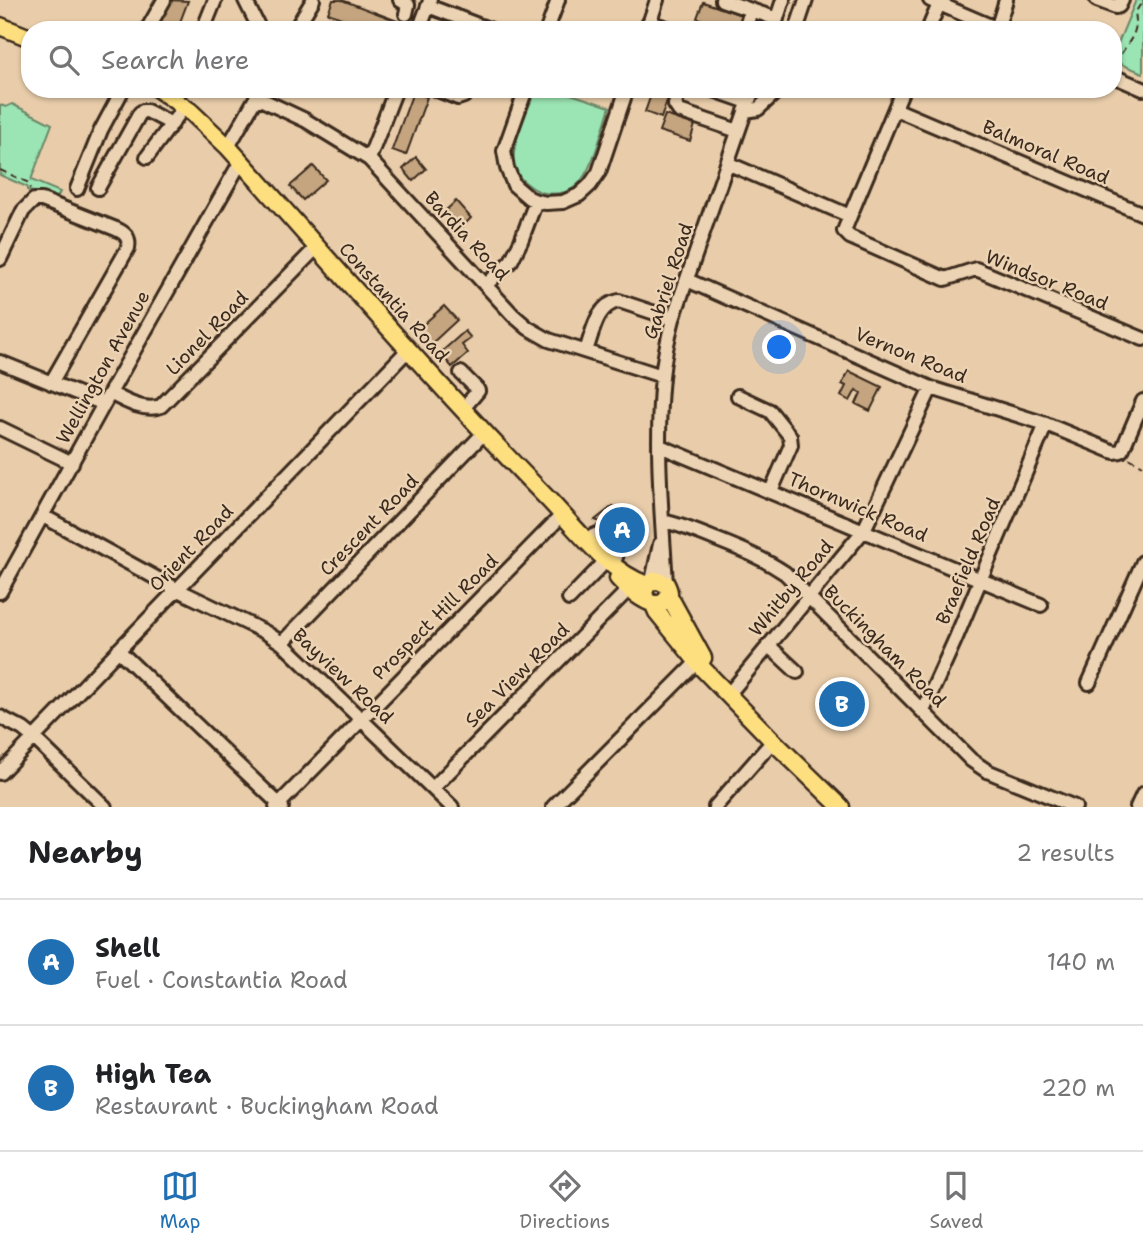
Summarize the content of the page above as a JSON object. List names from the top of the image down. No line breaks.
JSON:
{"streets":{"main road":["Constantia Road"],"street":["Balmoral Road","Bardia Road","Windsor Road","Gabriel Road","Lionel Road","Vernon Road","Wellington Avenue","Thornwick Road","Crescent Road","Orient Road","Braefield Road","Whitby Road","Prospect Hill Road","Buckingham Road","Sea View Road","Bayview Road"]},"crossings":[["Bardia Road","Gabriel Road"],["Gabriel Road","Constantia Road"],["Gabriel Road","Vernon Road"],["Gabriel Road","Thornwick Road"],["Gabriel Road","Buckingham Road"],["Constantia Road","Lionel Road"],["Constantia Road","Wellington Avenue"],["Constantia Road","Crescent Road"],["Constantia Road","Orient Road"],["Constantia Road","Prospect Hill Road"],["Constantia Road","Sea View Road"],["Lionel Road","Wellington Avenue"],["Vernon Road","Braefield Road"],["Vernon Road","Whitby Road"],["Wellington Avenue","Bayview Road"],["Thornwick Road","Braefield Road"],["Thornwick Road","Whitby Road"],["Crescent Road","Bayview Road"],["Orient Road","Bayview Road"],["Braefield Road","Buckingham Road"],["Whitby Road","Buckingham Road"],["Prospect Hill Road","Bayview Road"],["Sea View Road","Bayview Road"]],"page":{"search":"Search here","pins":["A","B"],"heading":["Nearby","2 results"],"list":[{"mark":"A","name":"Shell","note":"Fuel · Constantia Road","value":"140 m"},{"mark":"B","name":"High Tea","note":"Restaurant · Buckingham Road","value":"220 m"}],"nav":["Map","Directions","Saved"]}}
